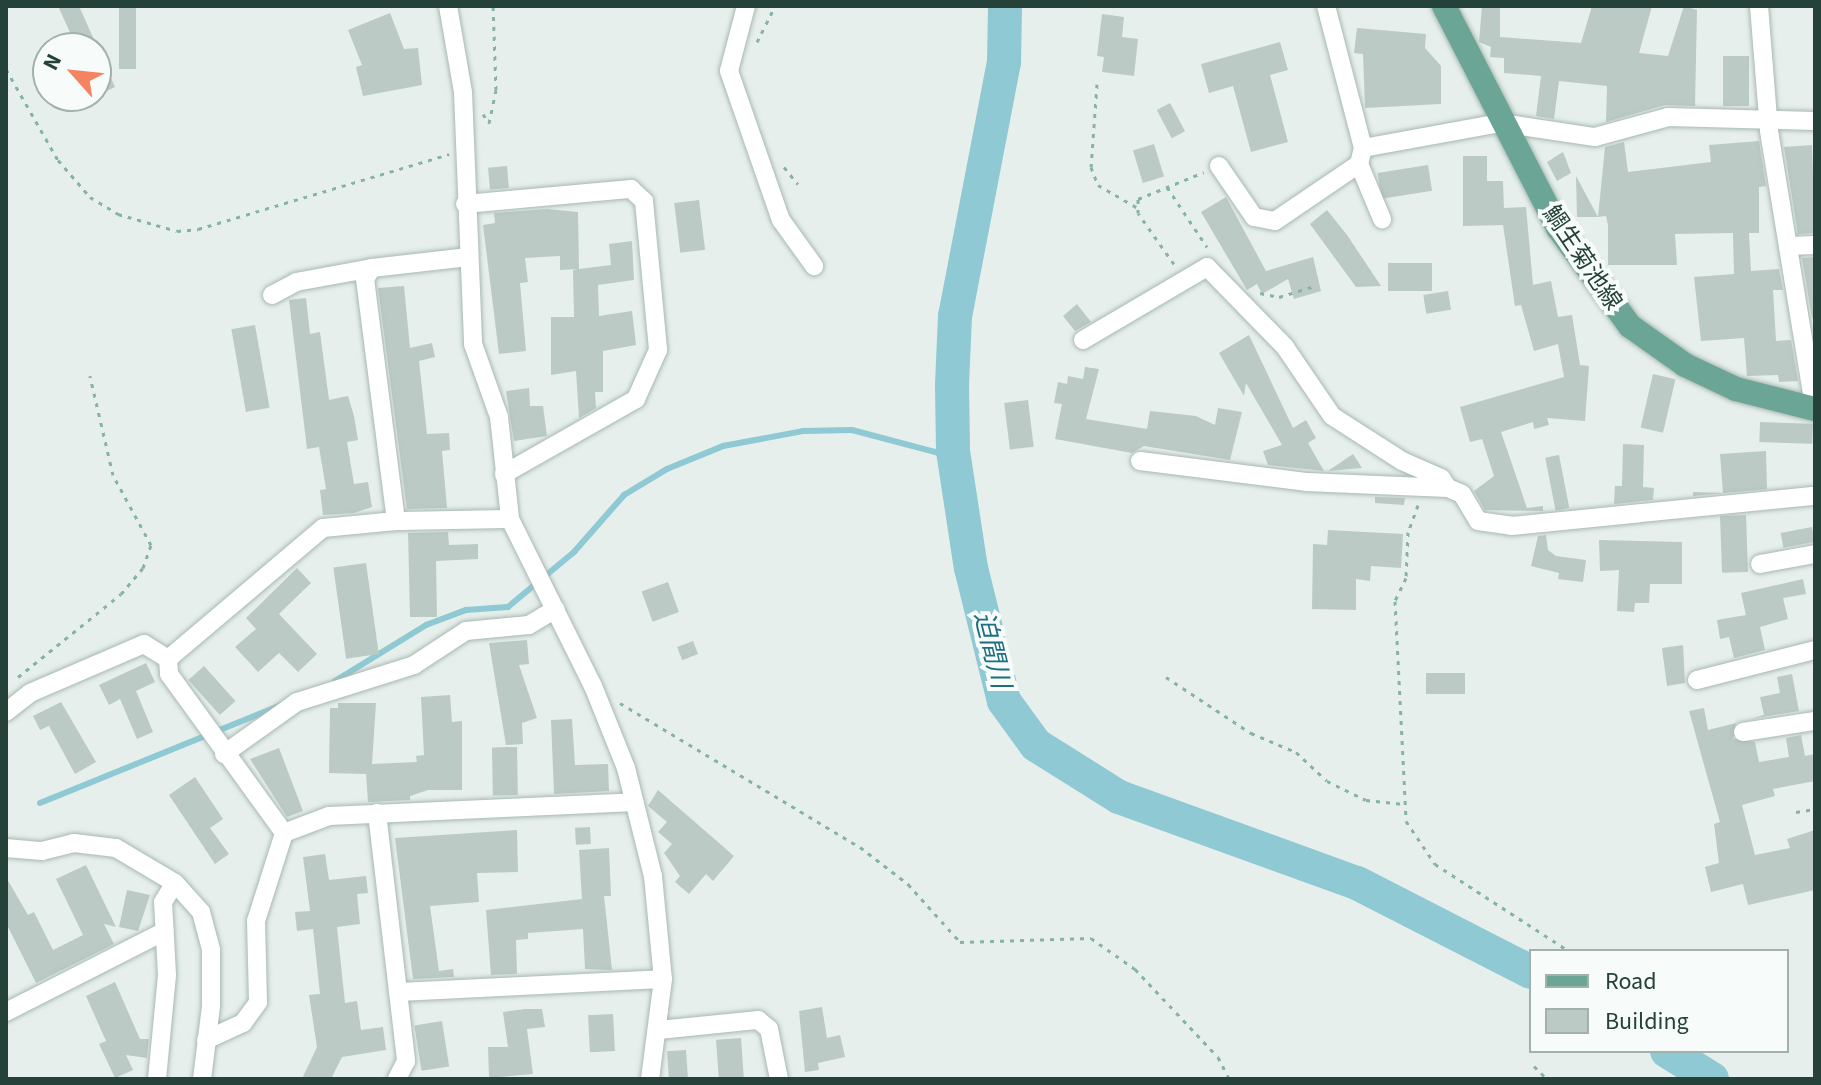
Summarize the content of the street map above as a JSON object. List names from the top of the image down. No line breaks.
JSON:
{"streets":{"main road":["鯛生菊池線"]},"water":["迫間川"],"legend":["Road","Building"],"north":"top left"}
